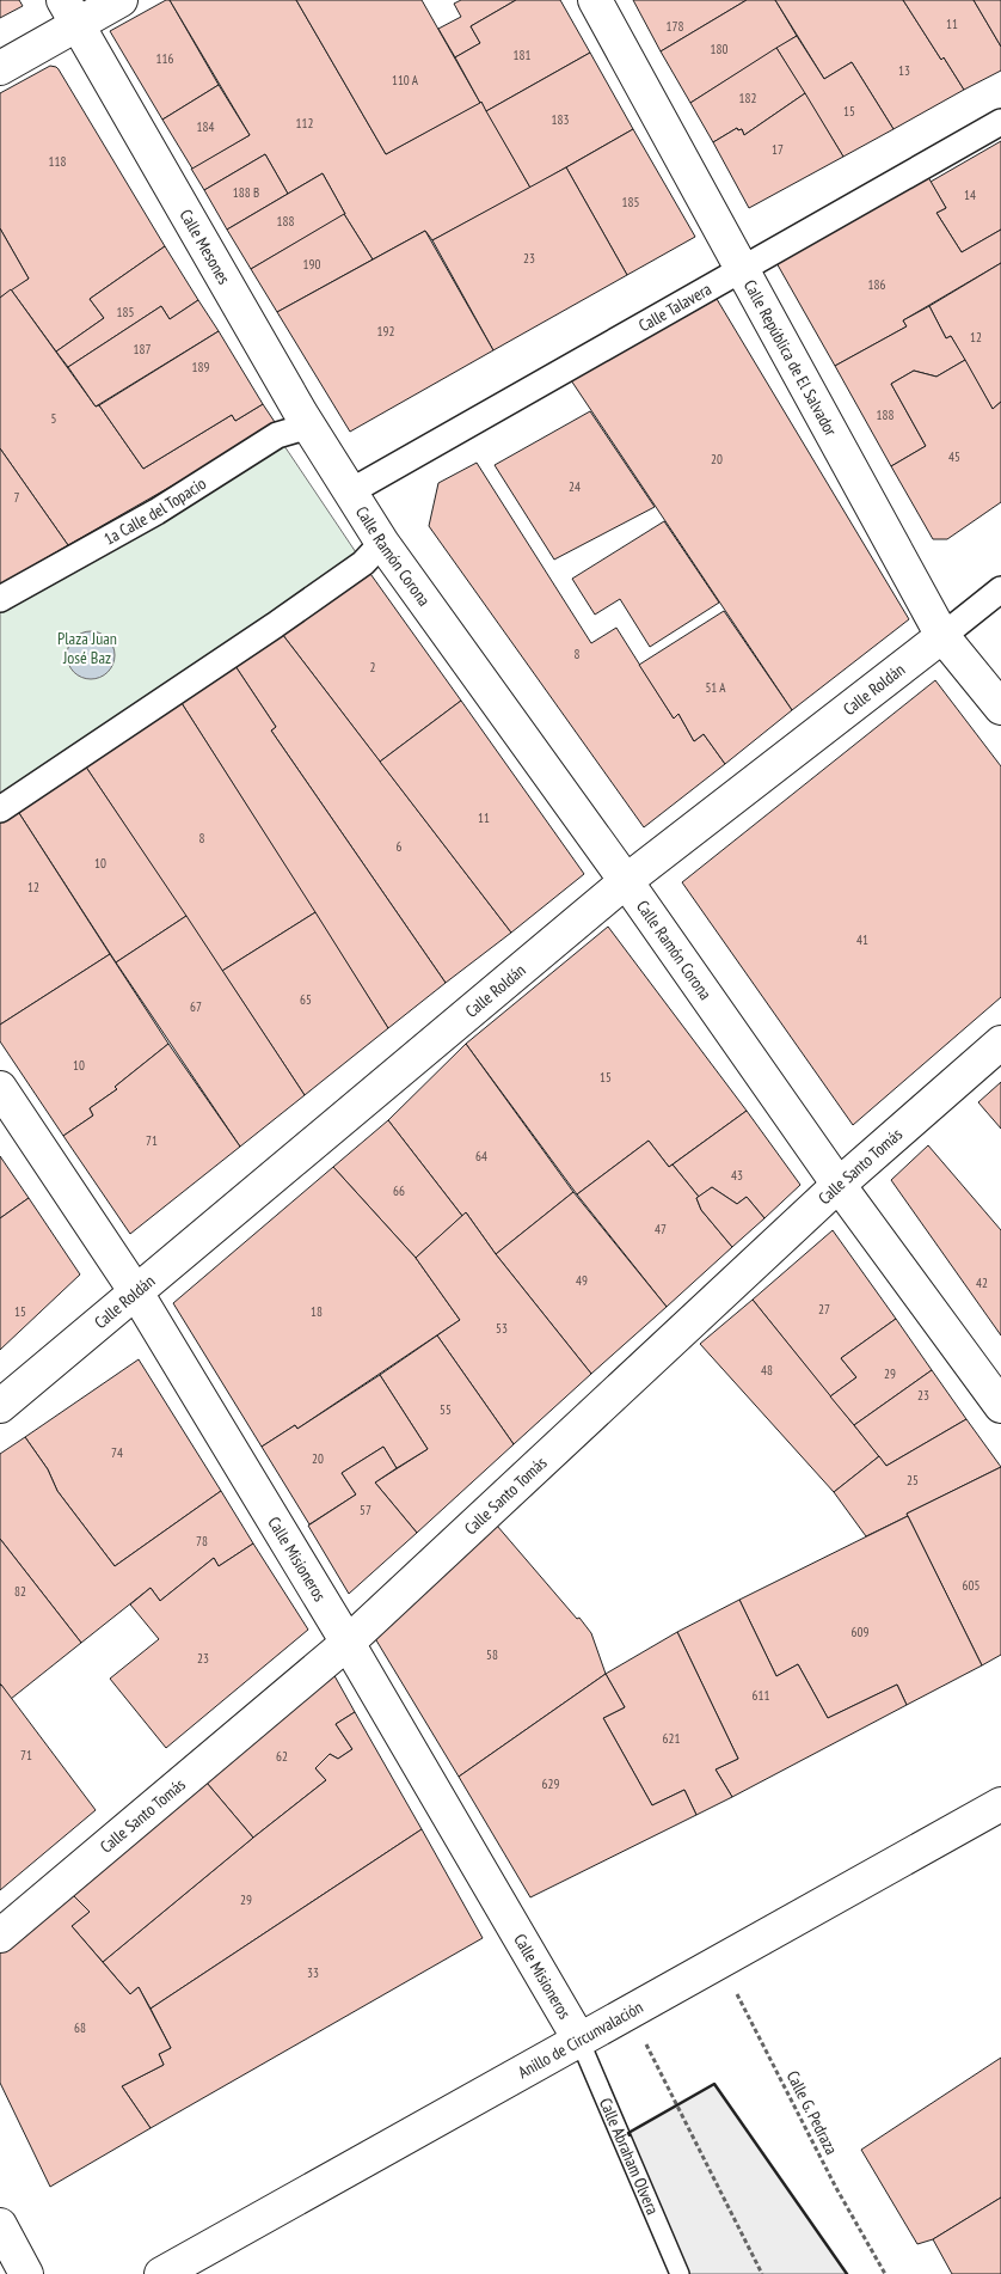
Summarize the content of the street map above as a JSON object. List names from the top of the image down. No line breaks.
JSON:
{"streets":{"street":["Calle Mesones","Calle Talavera","Calle República de El Salvador","1a Calle del Topacio","Calle Ramón Corona","Calle Roldán","Calle Santo Tomás","Calle Misioneros","Anillo de Circunvalación"],"lane":["Calle Abraham Olvera"],"path":["Calle G. Pedraza"]},"crossings":[["Calle Mesones","Calle Talavera"],["Calle Mesones","1a Calle del Topacio"],["Calle Mesones","Calle Ramón Corona"],["Calle Talavera","Calle República de El Salvador"],["Calle Talavera","Calle Ramón Corona"],["Calle República de El Salvador","Calle Roldán"],["Calle Ramón Corona","Calle Roldán"],["Calle Ramón Corona","Calle Santo Tomás"],["Calle Roldán","Calle Misioneros"],["Calle Santo Tomás","Calle Misioneros"],["Calle Misioneros","Anillo de Circunvalación"],["Calle Misioneros","Calle Abraham Olvera"],["Anillo de Circunvalación","Calle G. Pedraza"],["Anillo de Circunvalación","Calle Abraham Olvera"]],"parks":["Plaza Juan José Baz"],"house_numbers":["11","178","180","181","116","13","110 A","182","15","183","112","184","17","118","188 B","14","185","188","23","190","186","185","192","12","187","189","188","5","45","20","24","7","8","2","51 A","11","8","6","10","12","41","65","67","10","15","71","64","43","66","47","49","42","27","15","18","53","48","29","23","55","74","20","25","57","78","605","82","609","58","23","611","621","71","62","629","29","33","68"]}
